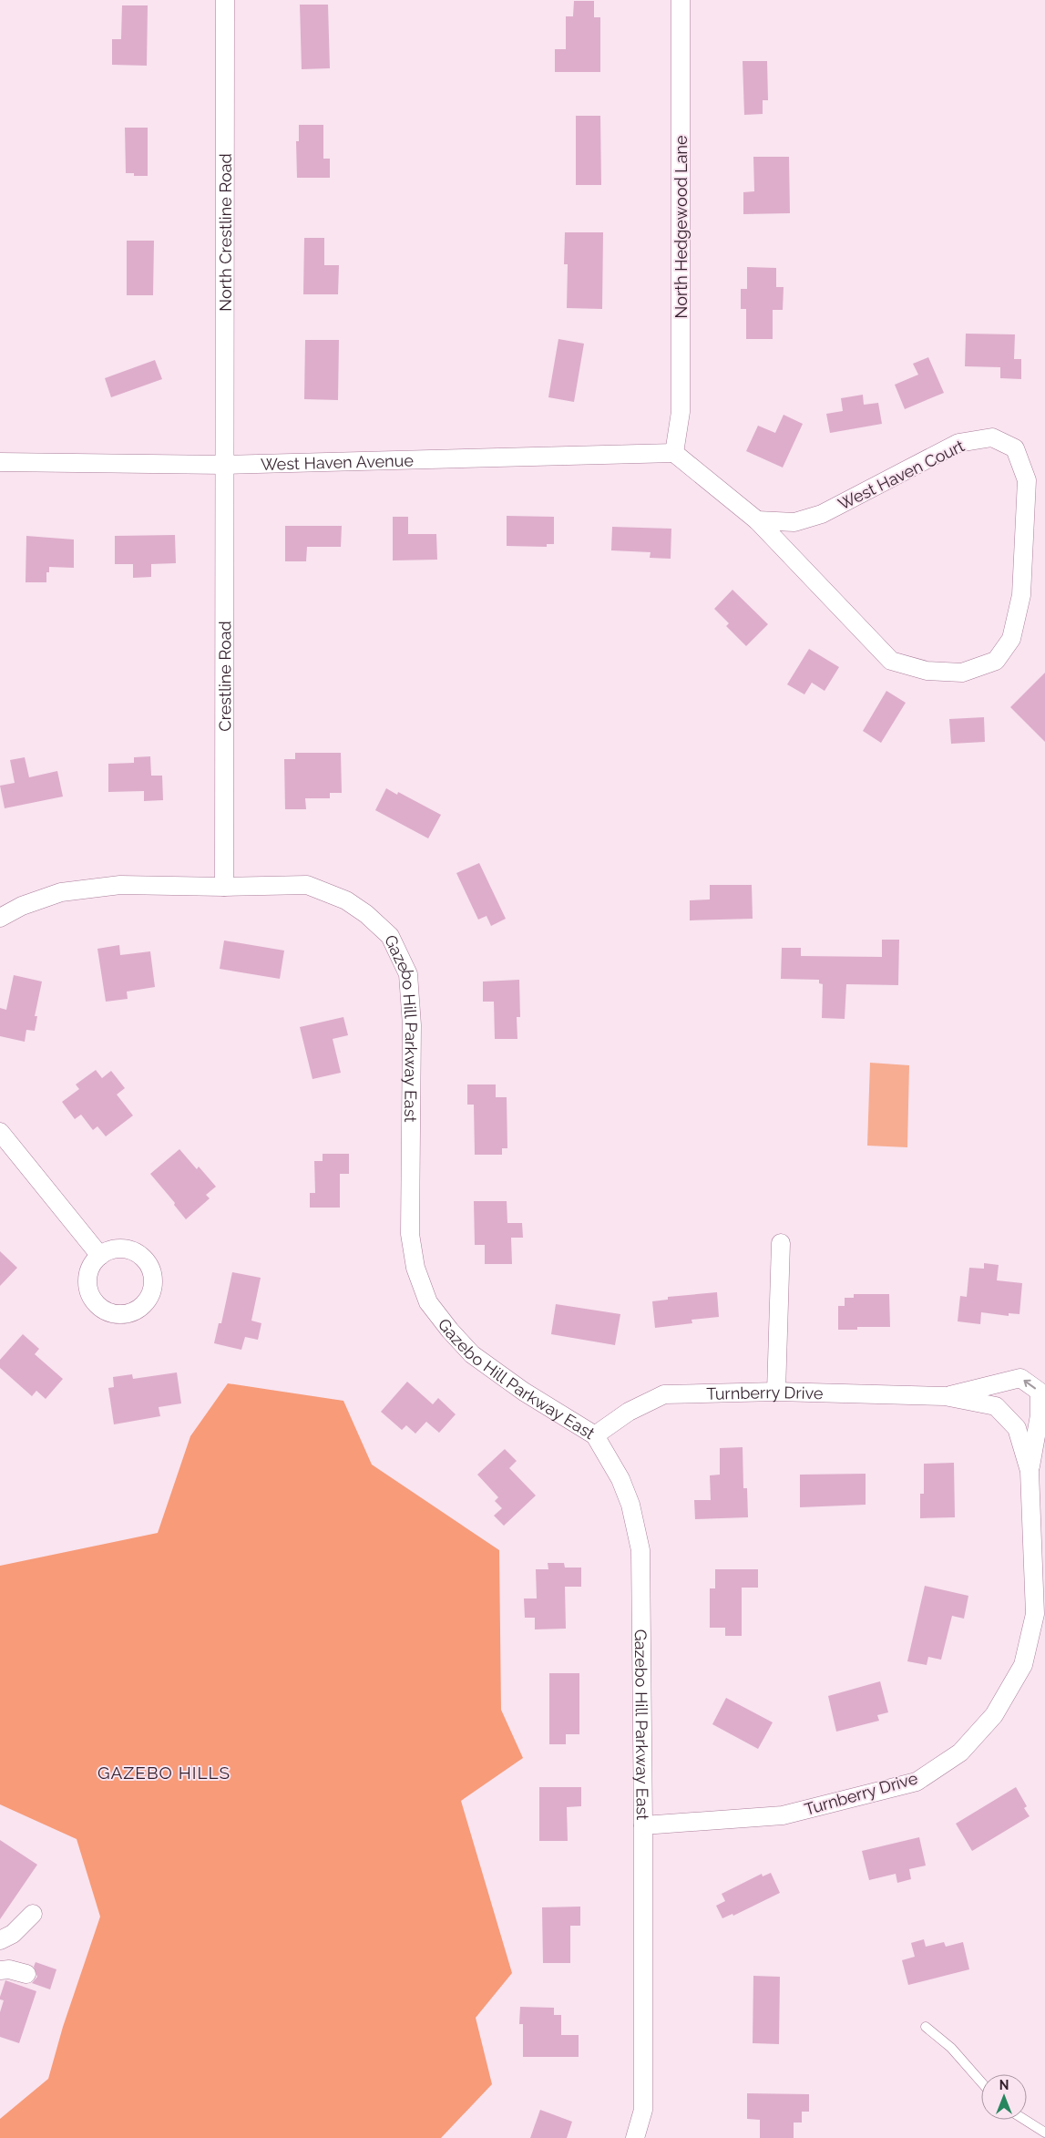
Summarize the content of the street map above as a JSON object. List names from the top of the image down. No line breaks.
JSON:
{"streets":{"street":["North Hedgewood Lane","North Crestline Road","West Haven Avenue","West Haven Court","Crestline Road","Gazebo Hill Parkway East","Turnberry Drive"]},"crossings":[["North Hedgewood Lane","West Haven Avenue"],["North Hedgewood Lane","West Haven Court"],["North Crestline Road","West Haven Avenue"],["North Crestline Road","Crestline Road"],["West Haven Avenue","West Haven Court"],["West Haven Avenue","Crestline Road"],["Crestline Road","Gazebo Hill Parkway East"],["Gazebo Hill Parkway East","Turnberry Drive"]],"districts":["GAZEBO HILLS"],"north":"top"}
